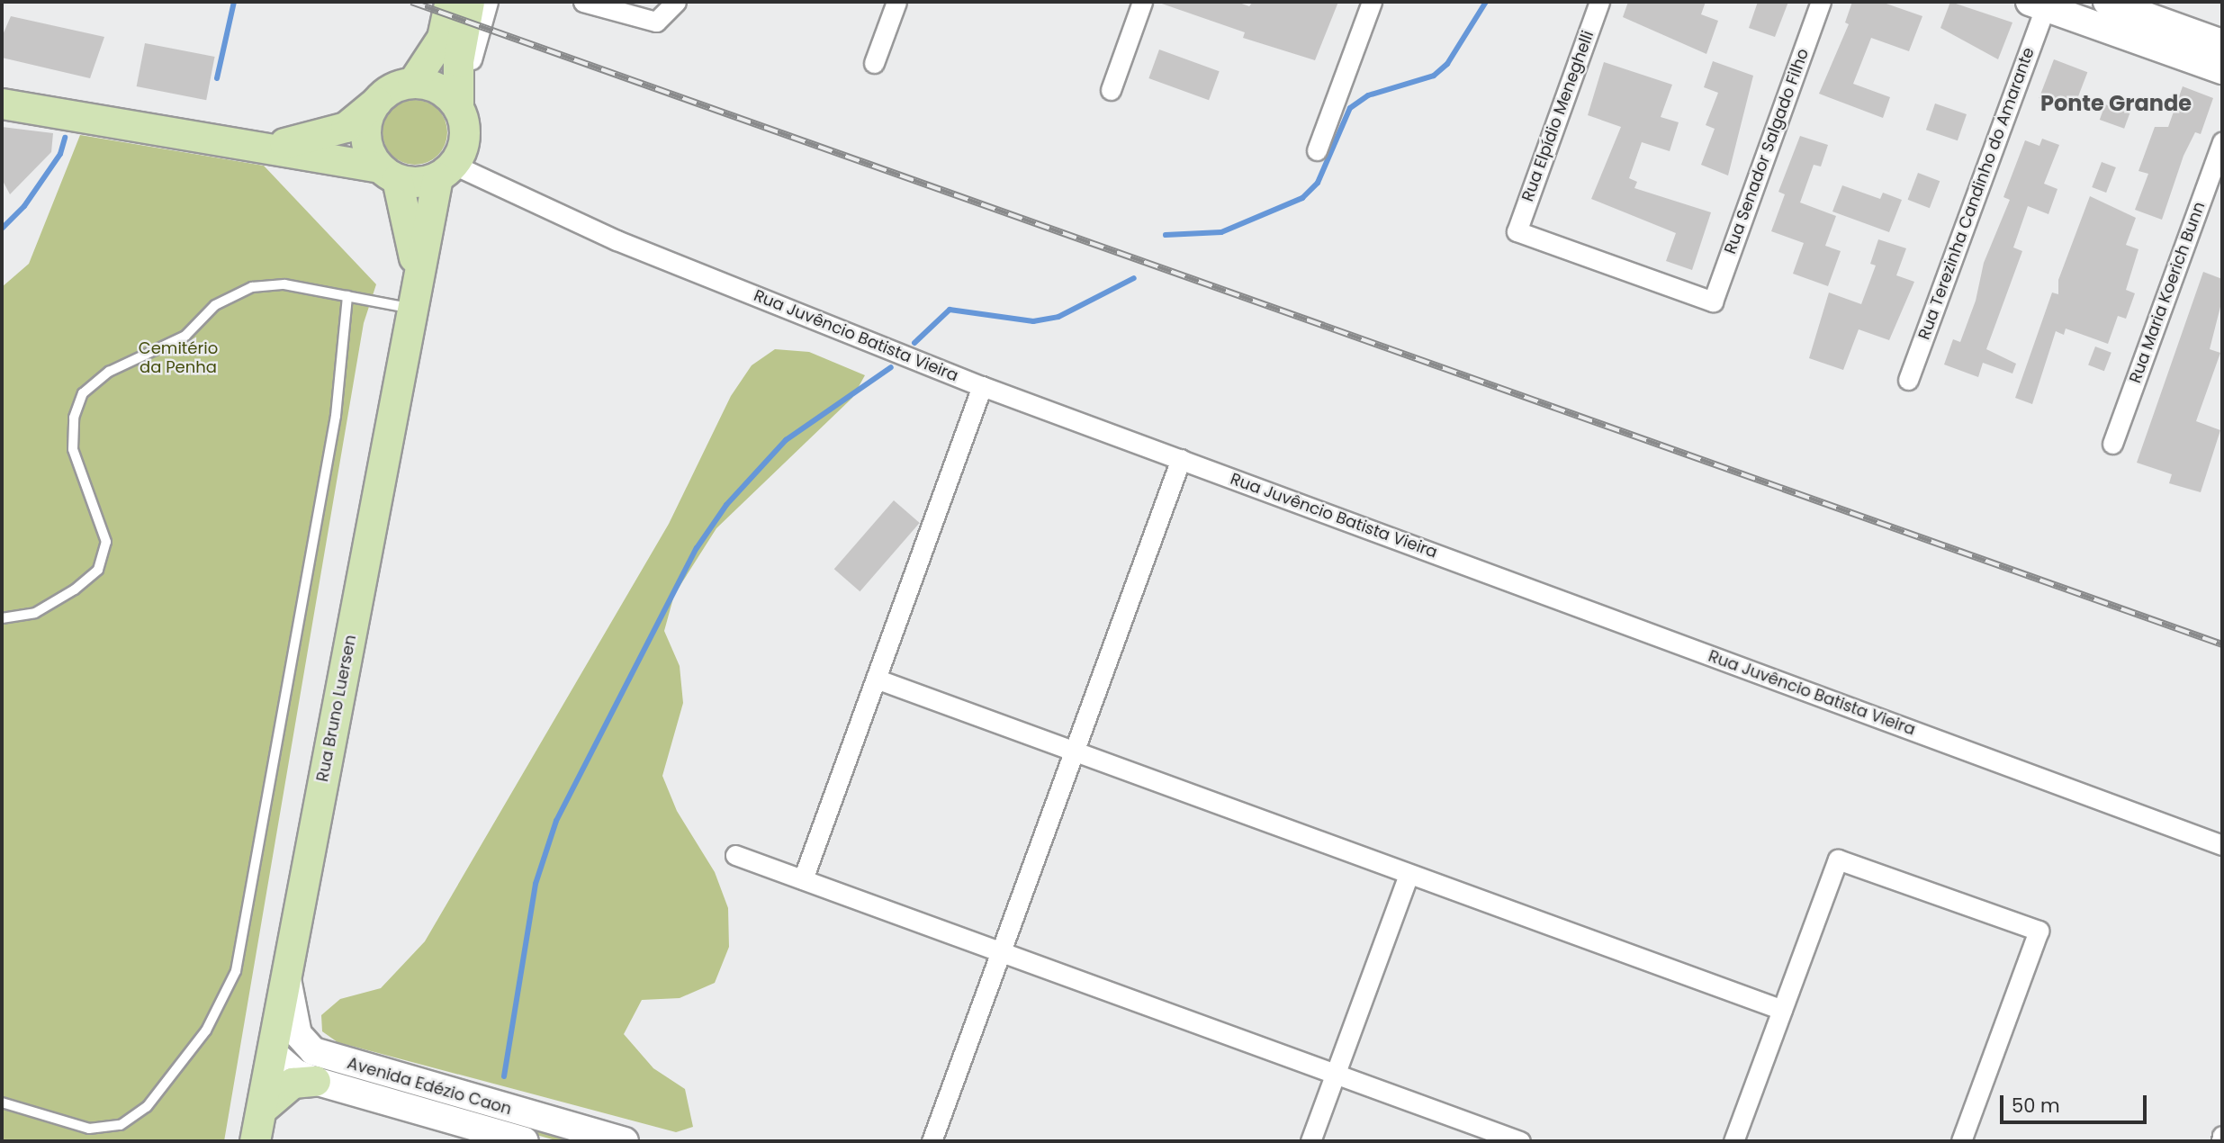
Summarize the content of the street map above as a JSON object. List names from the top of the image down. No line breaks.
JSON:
{"streets":{"main road":["Rua Bruno Luersen","Avenida Edézio Caon"],"street":["Rua Elpídio Meneghelli","Rua Senador Salgado Filho","Rua Terezinha Candinho do Amarante","Rua Maria Koerich Bunn","Rua Juvêncio Batista Vieira"]},"crossings":[["Rua Elpídio Meneghelli","Rua Senador Salgado Filho"],["Rua Juvêncio Batista Vieira","Rua Bruno Luersen"],["Rua Bruno Luersen","Avenida Edézio Caon"]],"districts":["Ponte Grande"],"parks":["Cemitério da Penha"],"scale_bar":"50 m"}
